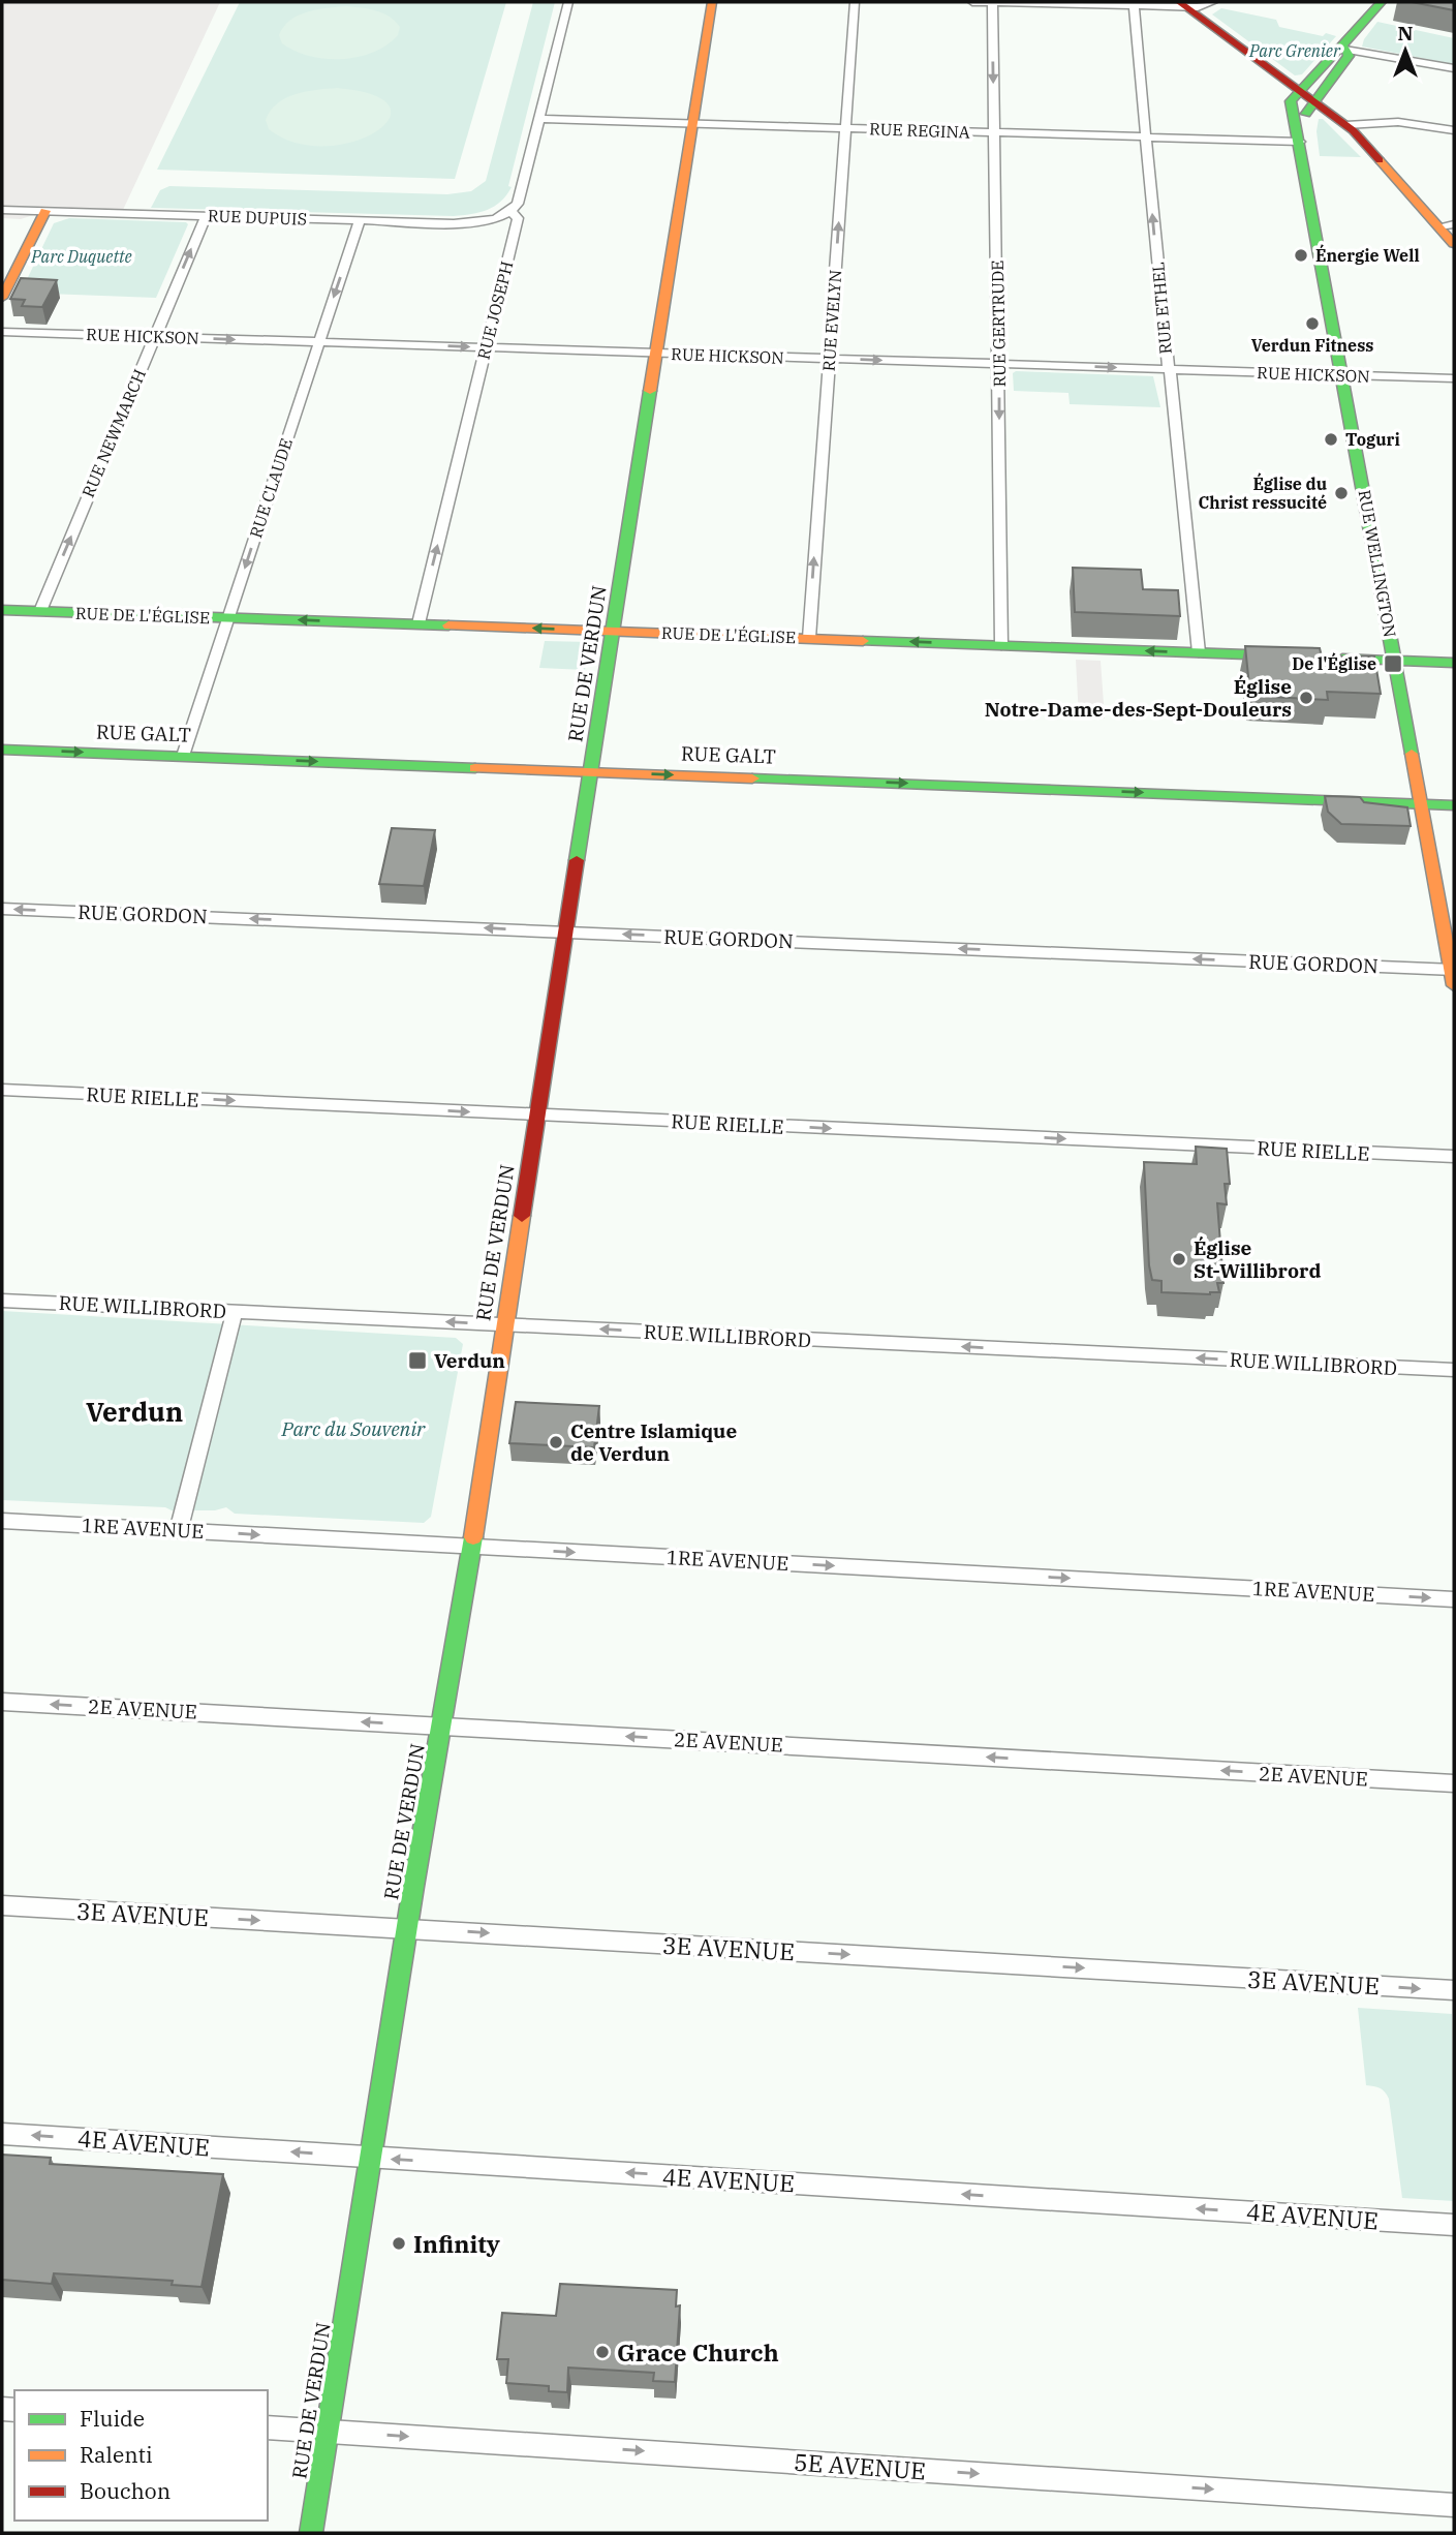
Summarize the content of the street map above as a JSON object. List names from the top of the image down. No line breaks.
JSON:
{"streets":{"main road":["RUE WELLINGTON","RUE DE L'ÉGLISE","RUE DE VERDUN","RUE GALT"],"street":["RUE REGINA","RUE DUPUIS","RUE ETHEL","RUE JOSEPH","RUE EVELYN","RUE GERTRUDE","RUE HICKSON","RUE NEWMARCH","RUE CLAUDE","RUE GORDON","RUE RIELLE","RUE WILLIBRORD","1RE AVENUE","2E AVENUE","3E AVENUE","4E AVENUE","5E AVENUE"]},"crossings":[["RUE REGINA","RUE ETHEL"],["RUE REGINA","RUE JOSEPH"],["RUE REGINA","RUE EVELYN"],["RUE REGINA","RUE GERTRUDE"],["RUE REGINA","RUE WELLINGTON"],["RUE REGINA","RUE DE VERDUN"],["RUE DUPUIS","RUE JOSEPH"],["RUE DUPUIS","RUE NEWMARCH"],["RUE DUPUIS","RUE CLAUDE"],["RUE ETHEL","RUE HICKSON"],["RUE ETHEL","RUE DE L'ÉGLISE"],["RUE JOSEPH","RUE HICKSON"],["RUE JOSEPH","RUE DE L'ÉGLISE"],["RUE EVELYN","RUE HICKSON"],["RUE EVELYN","RUE DE L'ÉGLISE"],["RUE GERTRUDE","RUE HICKSON"],["RUE GERTRUDE","RUE DE L'ÉGLISE"],["RUE HICKSON","RUE NEWMARCH"],["RUE HICKSON","RUE CLAUDE"],["RUE HICKSON","RUE WELLINGTON"],["RUE HICKSON","RUE DE VERDUN"],["RUE NEWMARCH","RUE DE L'ÉGLISE"],["RUE CLAUDE","RUE DE L'ÉGLISE"],["RUE CLAUDE","RUE GALT"],["RUE WELLINGTON","RUE GALT"],["RUE WELLINGTON","RUE GORDON"],["RUE DE L'ÉGLISE","RUE DE VERDUN"],["RUE DE VERDUN","RUE GALT"],["RUE DE VERDUN","RUE GORDON"],["RUE DE VERDUN","RUE RIELLE"],["RUE DE VERDUN","RUE WILLIBRORD"],["RUE DE VERDUN","1RE AVENUE"],["RUE DE VERDUN","2E AVENUE"],["RUE DE VERDUN","3E AVENUE"],["RUE DE VERDUN","4E AVENUE"],["RUE DE VERDUN","5E AVENUE"]],"one_way":["RUE ETHEL","RUE JOSEPH","RUE EVELYN","RUE GERTRUDE","RUE HICKSON","RUE NEWMARCH","RUE CLAUDE","RUE DE L'ÉGLISE","RUE GALT","RUE GORDON","RUE RIELLE","RUE WILLIBRORD","1RE AVENUE","2E AVENUE","3E AVENUE","4E AVENUE","5E AVENUE"],"districts":["Verdun"],"parks":["Parc Grenier","Parc Duquette","Parc du Souvenir"],"places":{"other":["Énergie Well","Verdun Fitness","Toguri","Église du Christ ressucité","Église Notre-Dame-des-Sept-Douleurs","Église St-Willibrord","Centre Islamique de Verdun","Infinity","Grace Church"],"transit":["De l'Église","Verdun"]},"legend":["Fluide","Ralenti","Bouchon"],"north":"top"}
